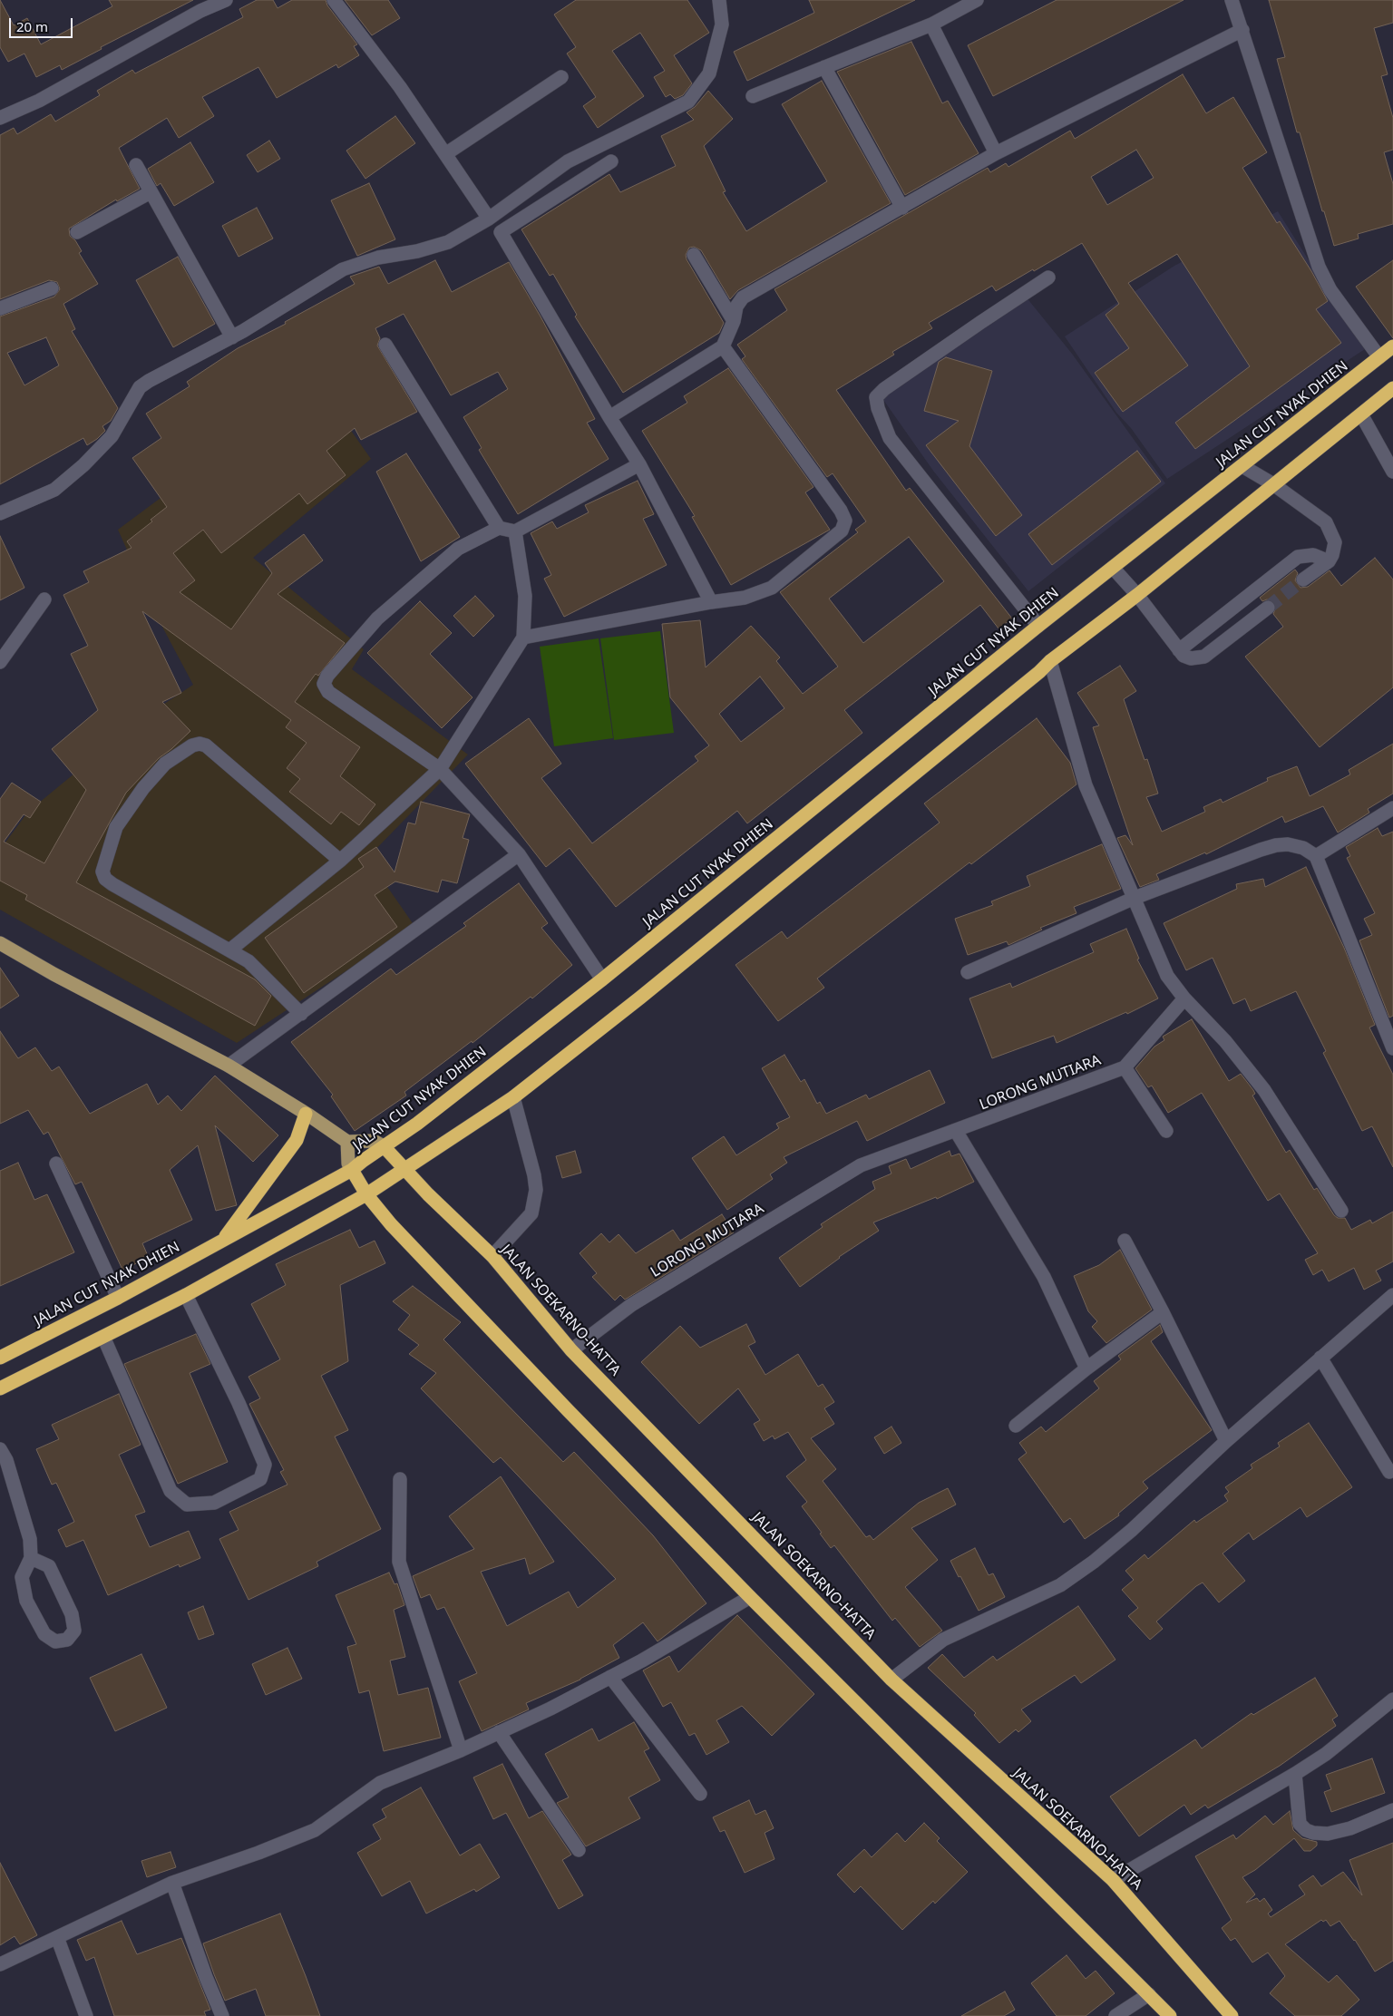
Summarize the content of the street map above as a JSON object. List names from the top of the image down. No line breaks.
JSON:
{"streets":{"highway":["JALAN CUT NYAK DHIEN","JALAN SOEKARNO-HATTA"],"street":["LORONG MUTIARA"]},"crossings":[["JALAN CUT NYAK DHIEN","JALAN SOEKARNO-HATTA"],["LORONG MUTIARA","JALAN SOEKARNO-HATTA"]],"scale_bar":"20 m"}
